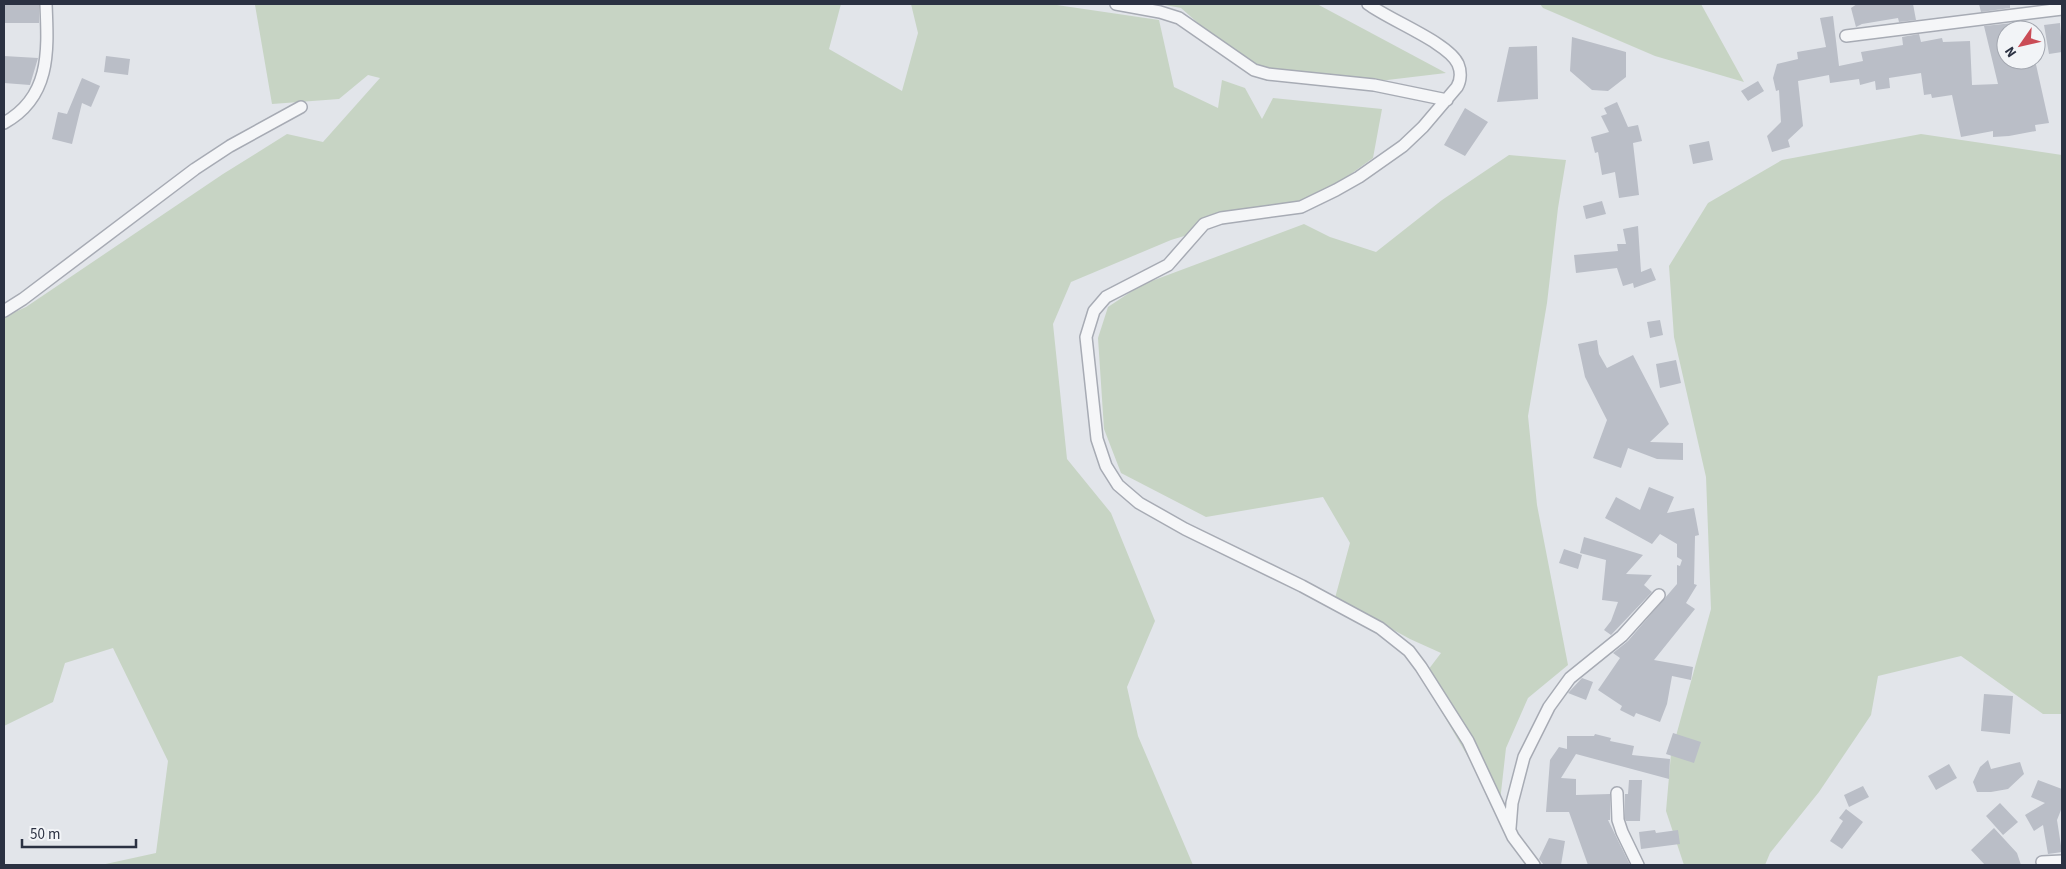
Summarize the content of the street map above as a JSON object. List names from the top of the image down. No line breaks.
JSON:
{"scale_bar":"50 m","north":"bottom left"}
